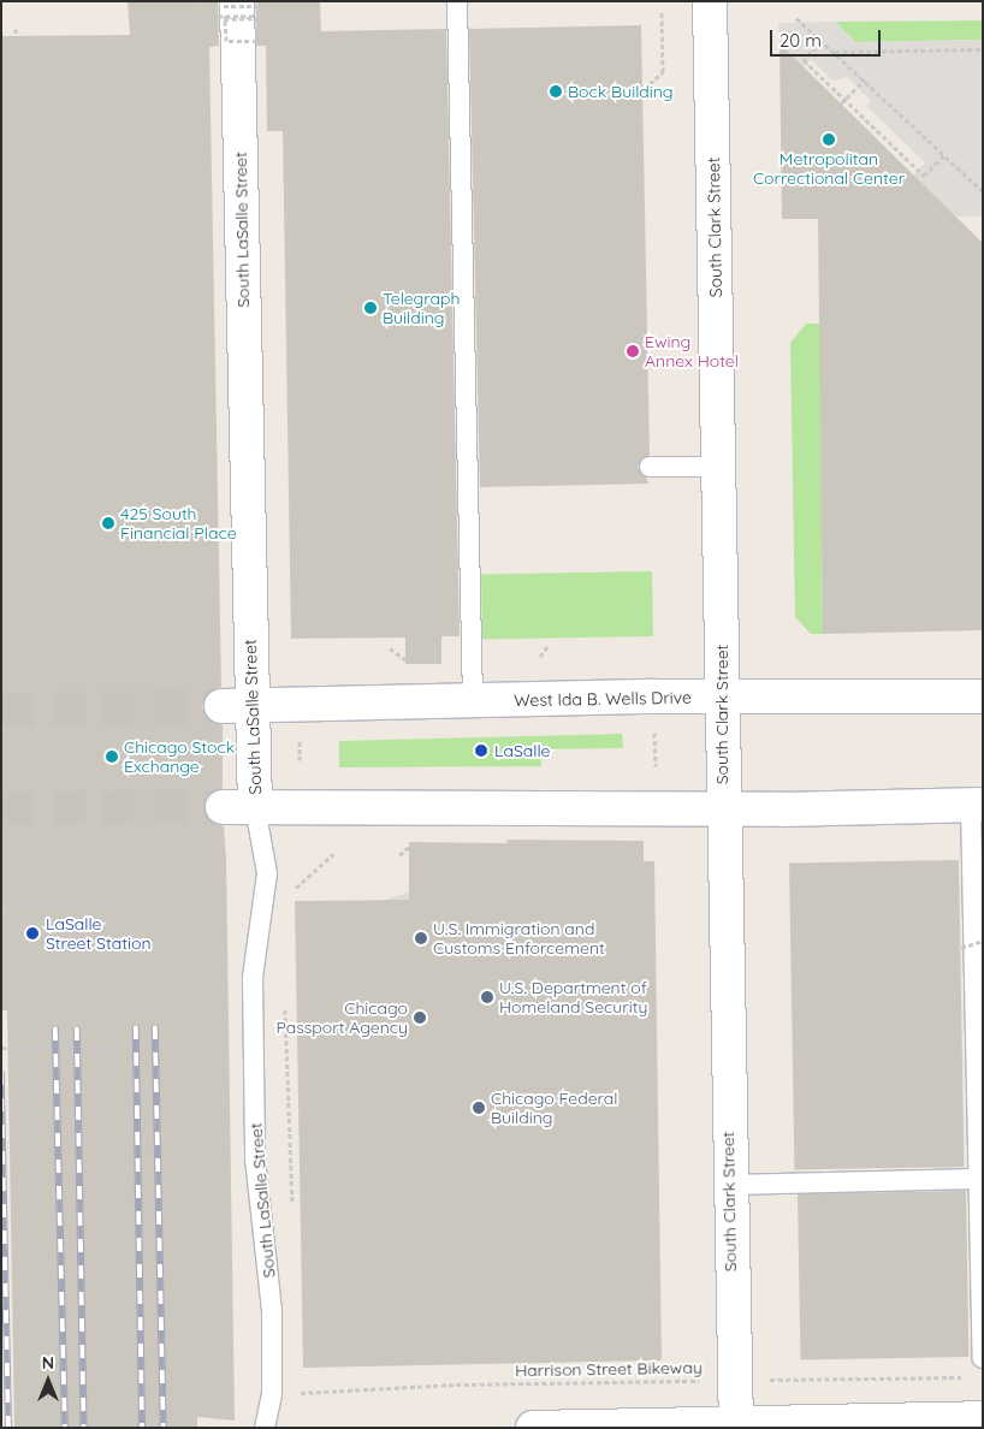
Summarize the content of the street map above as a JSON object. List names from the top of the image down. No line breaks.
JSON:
{"streets":{"main road":["South Clark Street","South LaSalle Street","West Ida B. Wells Drive"],"path":["Harrison Street Bikeway"]},"crossings":[["South Clark Street","West Ida B. Wells Drive"],["South Clark Street","Harrison Street Bikeway"],["South LaSalle Street","West Ida B. Wells Drive"],["South LaSalle Street","Harrison Street Bikeway"]],"places":["Bock Building","Metropolitan Correctional Center","Telegraph Building","Ewing Annex Hotel","425 South Financial Place","LaSalle","Chicago Stock Exchange","LaSalle Street Station","U.S. Immigration and Customs Enforcement","U.S. Department of Homeland Security","Chicago Passport Agency","Chicago Federal Building"],"scale_bar":"20 m","north":"top"}
